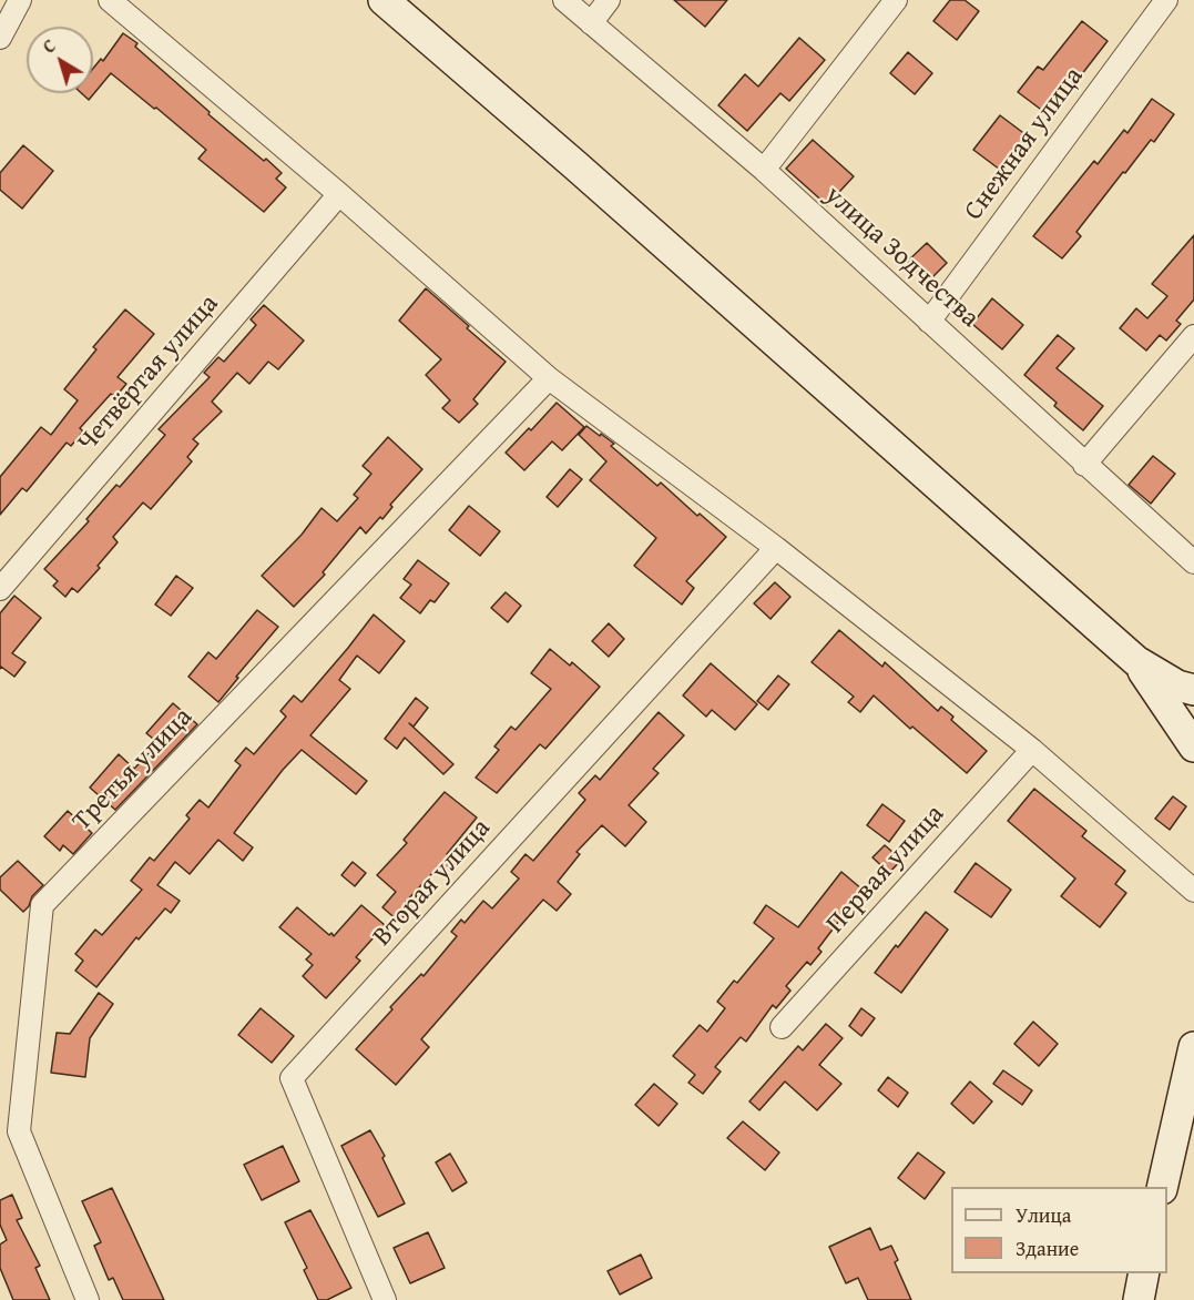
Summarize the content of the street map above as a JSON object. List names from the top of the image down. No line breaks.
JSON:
{"streets":{"street":["Снежная улица","улица Зодчества","Четвёртая улица","Третья улица","Первая улица","Вторая улица"]},"crossings":[["Снежная улица","улица Зодчества"]],"legend":["Улица","Здание"],"north":"top left"}
